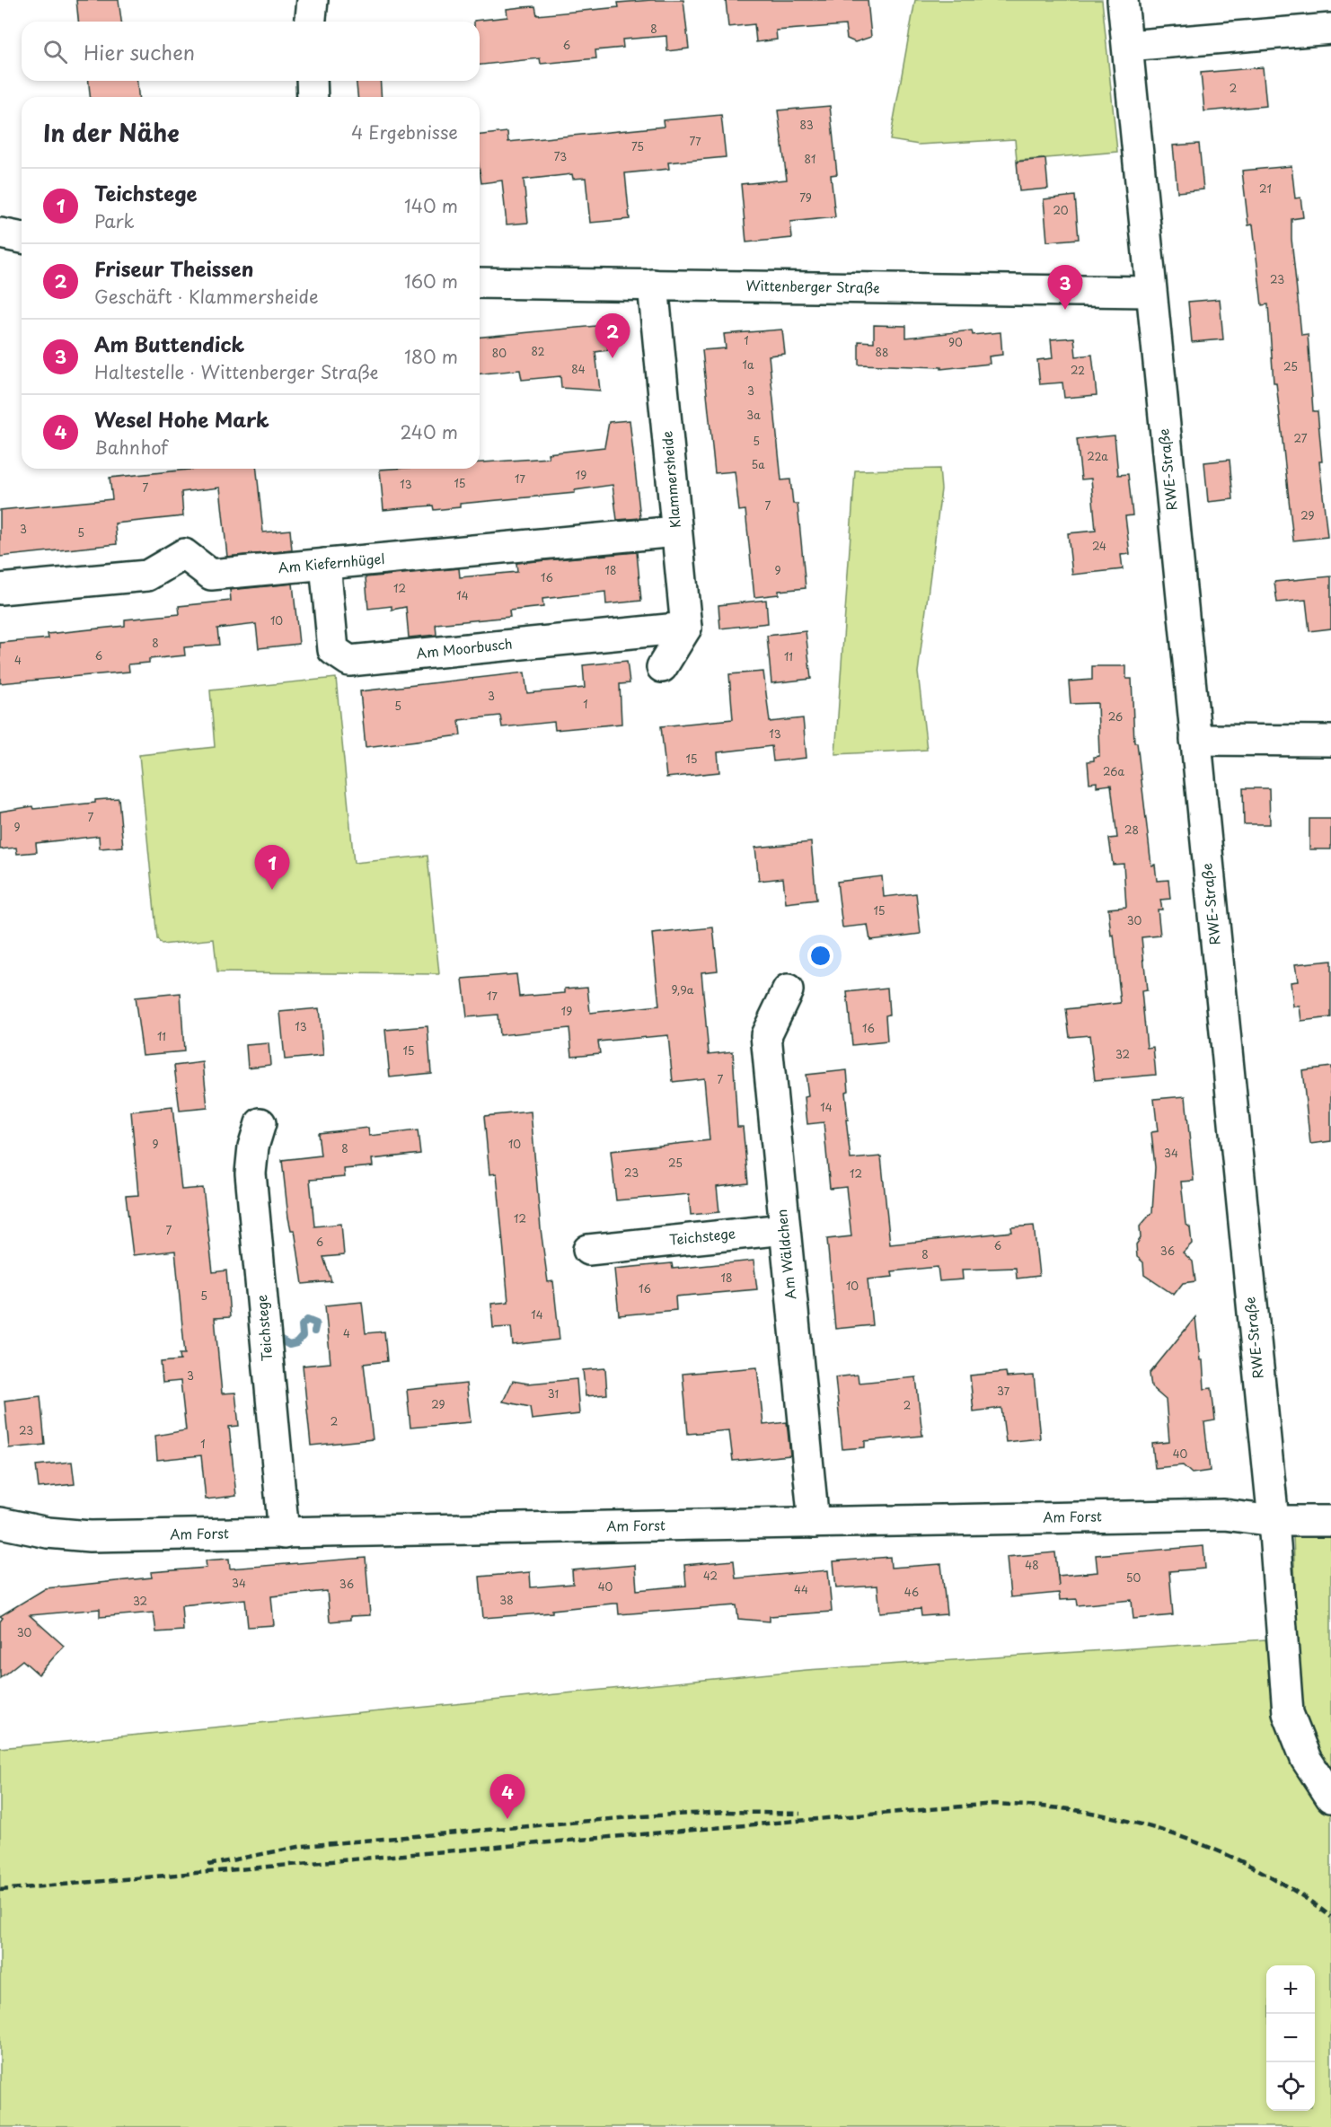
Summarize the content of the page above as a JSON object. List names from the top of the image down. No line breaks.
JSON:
{"streets":{"street":["Wittenberger Straße","RWE-Straße","Klammersheide","Am Kiefernhügel","Am Moorbusch","Teichstege","Am Wäldchen","Am Forst"]},"crossings":[["Wittenberger Straße","RWE-Straße"],["Wittenberger Straße","Klammersheide"],["RWE-Straße","Am Forst"],["Klammersheide","Am Kiefernhügel"],["Klammersheide","Am Moorbusch"],["Am Kiefernhügel","Am Moorbusch"],["Teichstege","Am Wäldchen"],["Teichstege","Am Forst"],["Am Wäldchen","Am Forst"]],"house_numbers":["8","6","2","83","77","75","73","81","21","79","20","23","1","90","82","88","80","1a","25","84","22","3","3a","27","5","22a","5a","19","17","15","13","7","7","29","3","5","24","18","9","16","12","14","10","8","6","11","4","3","1","5","26","13","15","26a","7","9","28","15","30","9,9a","17","19","13","16","11","15","32","7","14","9","10","8","34","25","23","12","12","7","6","6","36","8","18","10","16","5","14","4","3","37","31","29","2","2","23","1","40","48","42","50","34","36","40","44","46","38","32","30"],"page":{"search":"Hier suchen","heading":["In der Nähe","4 Ergebnisse"],"list":[{"mark":"1","name":"Teichstege","note":"Park","value":"140 m"},{"mark":"2","name":"Friseur Theissen","note":"Geschäft · Klammersheide","value":"160 m"},{"mark":"3","name":"Am Buttendick","note":"Haltestelle · Wittenberger Straße","value":"180 m"},{"mark":"4","name":"Wesel Hohe Mark","note":"Bahnhof","value":"240 m"}],"pins":["3","2","1","4"],"map_buttons":["+","−"]}}
